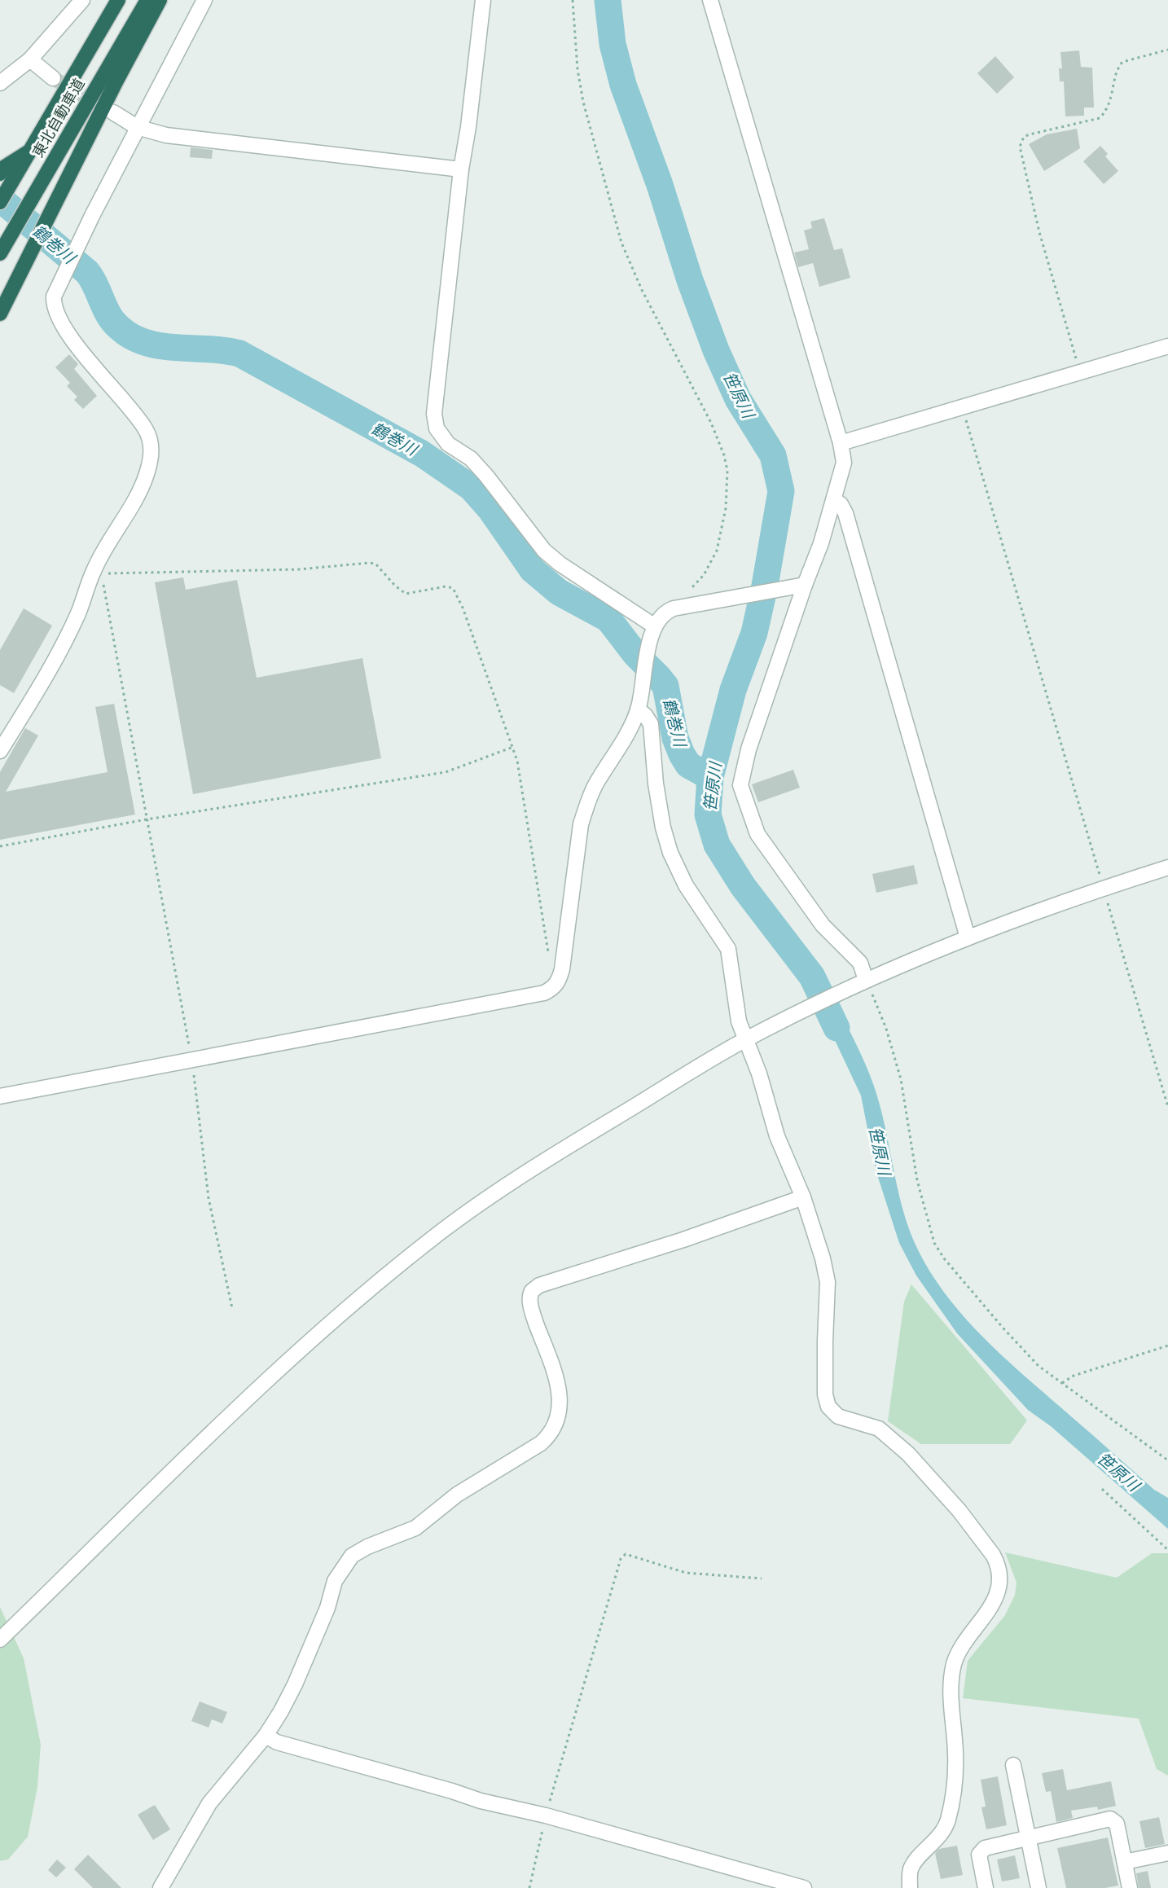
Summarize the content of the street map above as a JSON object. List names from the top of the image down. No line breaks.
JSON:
{"streets":{"highway":["東北自動車道"]},"water":["鶴巻川","笹原川"]}
